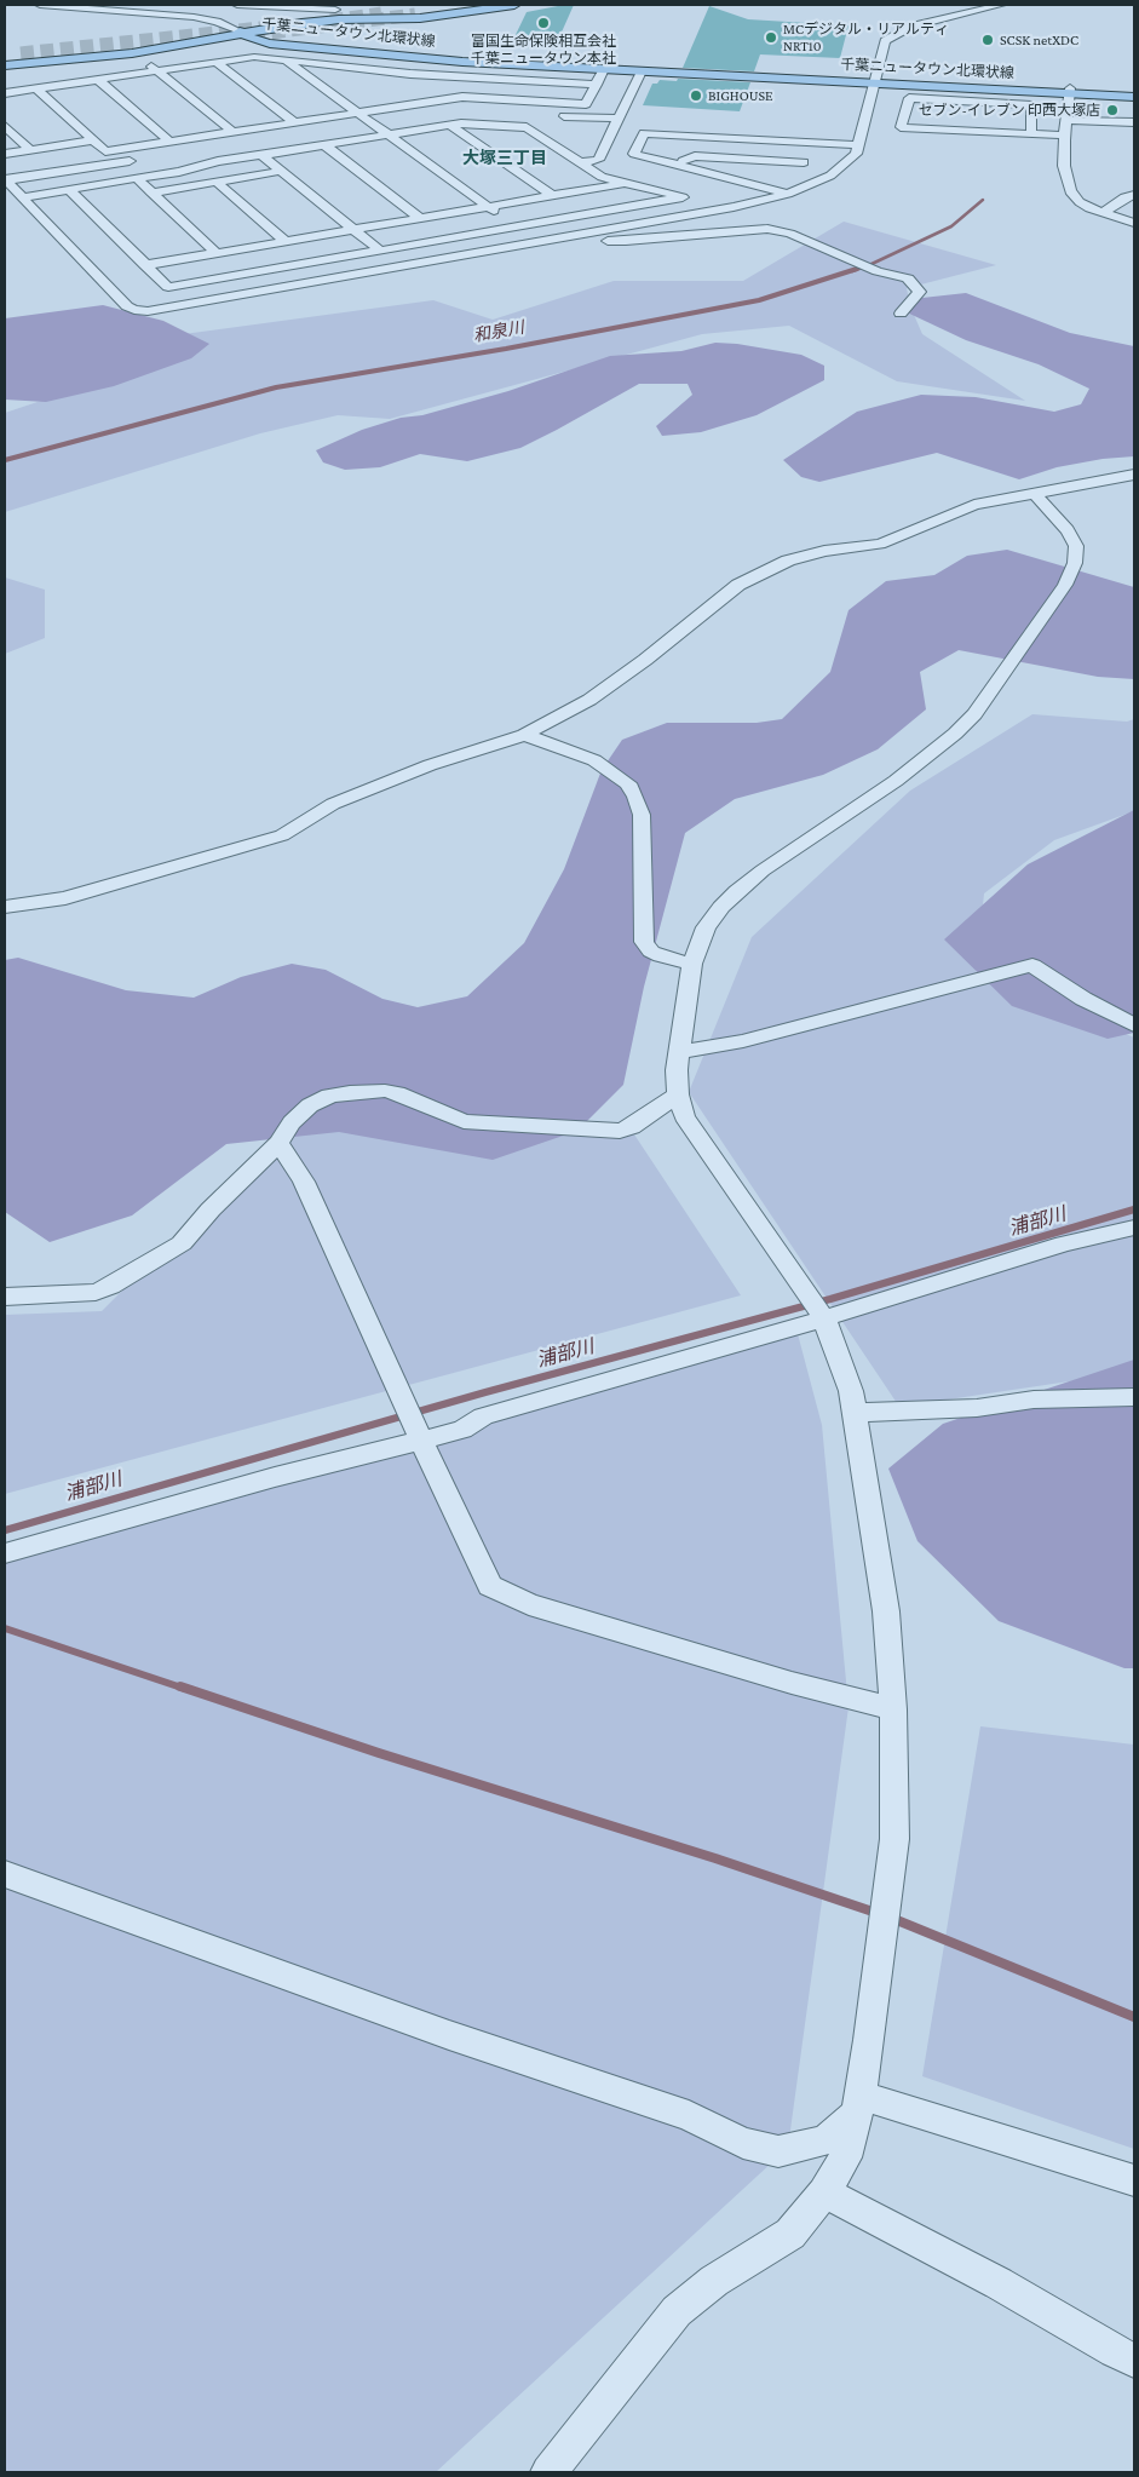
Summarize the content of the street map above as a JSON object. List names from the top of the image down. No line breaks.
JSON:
{"streets":{"main road":["千葉ニュータウン北環状線"]},"districts":["大塚三丁目"],"water":["和泉川","浦部川"],"places":["富国生命保険相互会社 千葉ニュータウン本社","MCデジタル・リアルティ NRT10","SCSK netXDC","BIGHOUSE","セブン-イレブン 印西大塚店"]}
